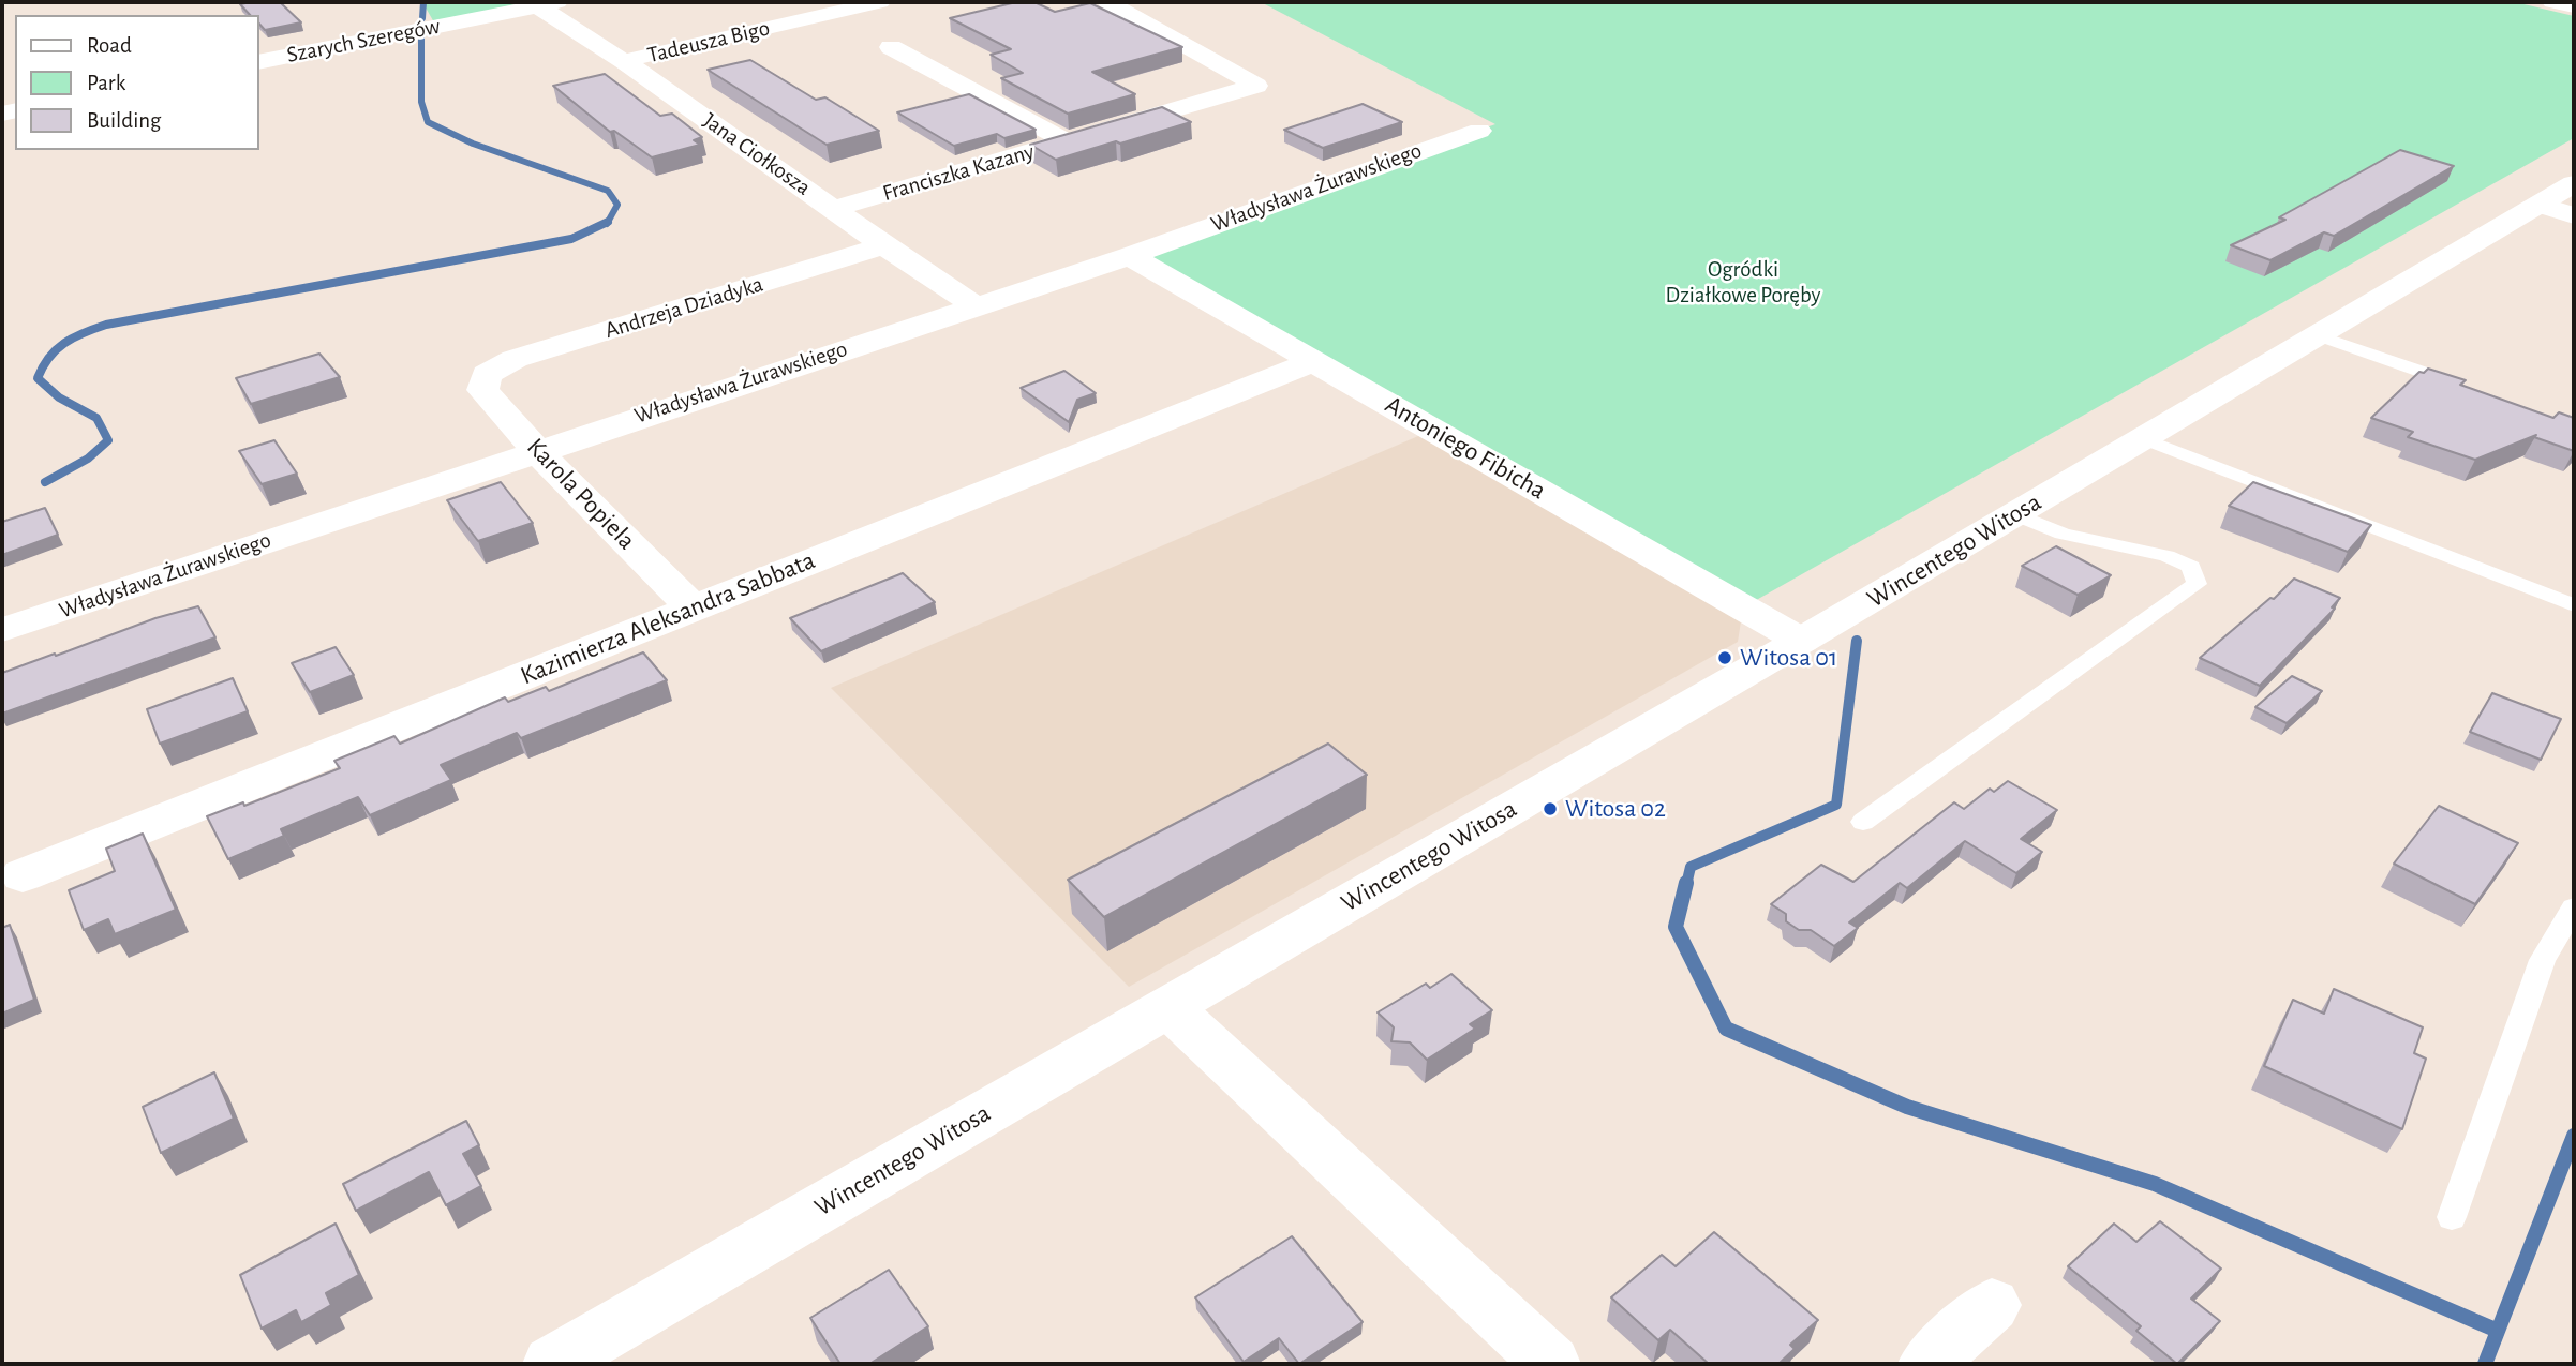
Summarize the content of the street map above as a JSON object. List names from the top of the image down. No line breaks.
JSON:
{"streets":{"street":["Szarych Szeregów","Tadeusza Bigo","Jana Ciołkosza","Franciszka Kazany","Władysława Żurawskiego","Andrzeja Dziadyka","Antoniego Fibicha","Karola Popiela","Wincentego Witosa","Kazimierza Aleksandra Sabbata"]},"crossings":[["Szarych Szeregów","Jana Ciołkosza"],["Tadeusza Bigo","Jana Ciołkosza"],["Jana Ciołkosza","Franciszka Kazany"],["Jana Ciołkosza","Władysława Żurawskiego"],["Jana Ciołkosza","Andrzeja Dziadyka"],["Władysława Żurawskiego","Antoniego Fibicha"],["Władysława Żurawskiego","Karola Popiela"],["Andrzeja Dziadyka","Karola Popiela"],["Antoniego Fibicha","Wincentego Witosa"],["Antoniego Fibicha","Kazimierza Aleksandra Sabbata"],["Karola Popiela","Kazimierza Aleksandra Sabbata"]],"parks":["Ogródki Działkowe Poręby"],"places":["Witosa 01","Witosa 02"],"legend":["Road","Park","Building"]}
